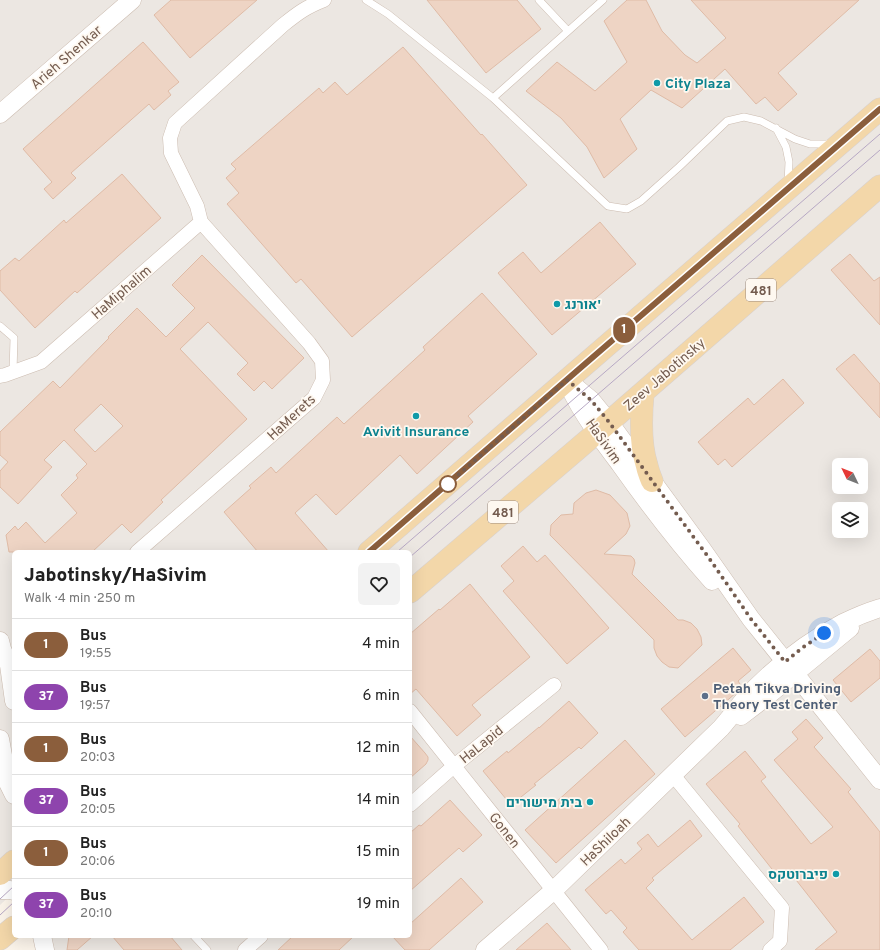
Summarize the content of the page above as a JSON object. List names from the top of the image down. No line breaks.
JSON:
{"streets":{"main road":["481","Zeev Jabotinsky"],"street":["Arieh Shenkar","HaMiphalim","HaMerets","HaSivim","HaLapid","Gonen","HaShiloah"]},"crossings":[["HaMiphalim","HaMerets"],["Zeev Jabotinsky","HaSivim"],["HaSivim","HaShiloah"],["HaLapid","Gonen"],["Gonen","HaShiloah"]],"places":["City Plaza","אורנג'","Avivit Insurance","Petah Tikva Driving Theory Test Center","בית מישורים","פיברוטקס"],"lines":["bus line 1"],"north":"top left","page":{"on_map":"1","heading":["Jabotinsky/HaSivim","Walk · 4 min · 250 m"],"list":[{"mark":"1","name":"Bus","note":"19:55","value":"4 min"},{"mark":"37","name":"Bus","note":"19:57","value":"6 min"},{"mark":"1","name":"Bus","note":"20:03","value":"12 min"},{"mark":"37","name":"Bus","note":"20:05","value":"14 min"},{"mark":"1","name":"Bus","note":"20:06","value":"15 min"},{"mark":"37","name":"Bus","note":"20:10","value":"19 min"}]}}
